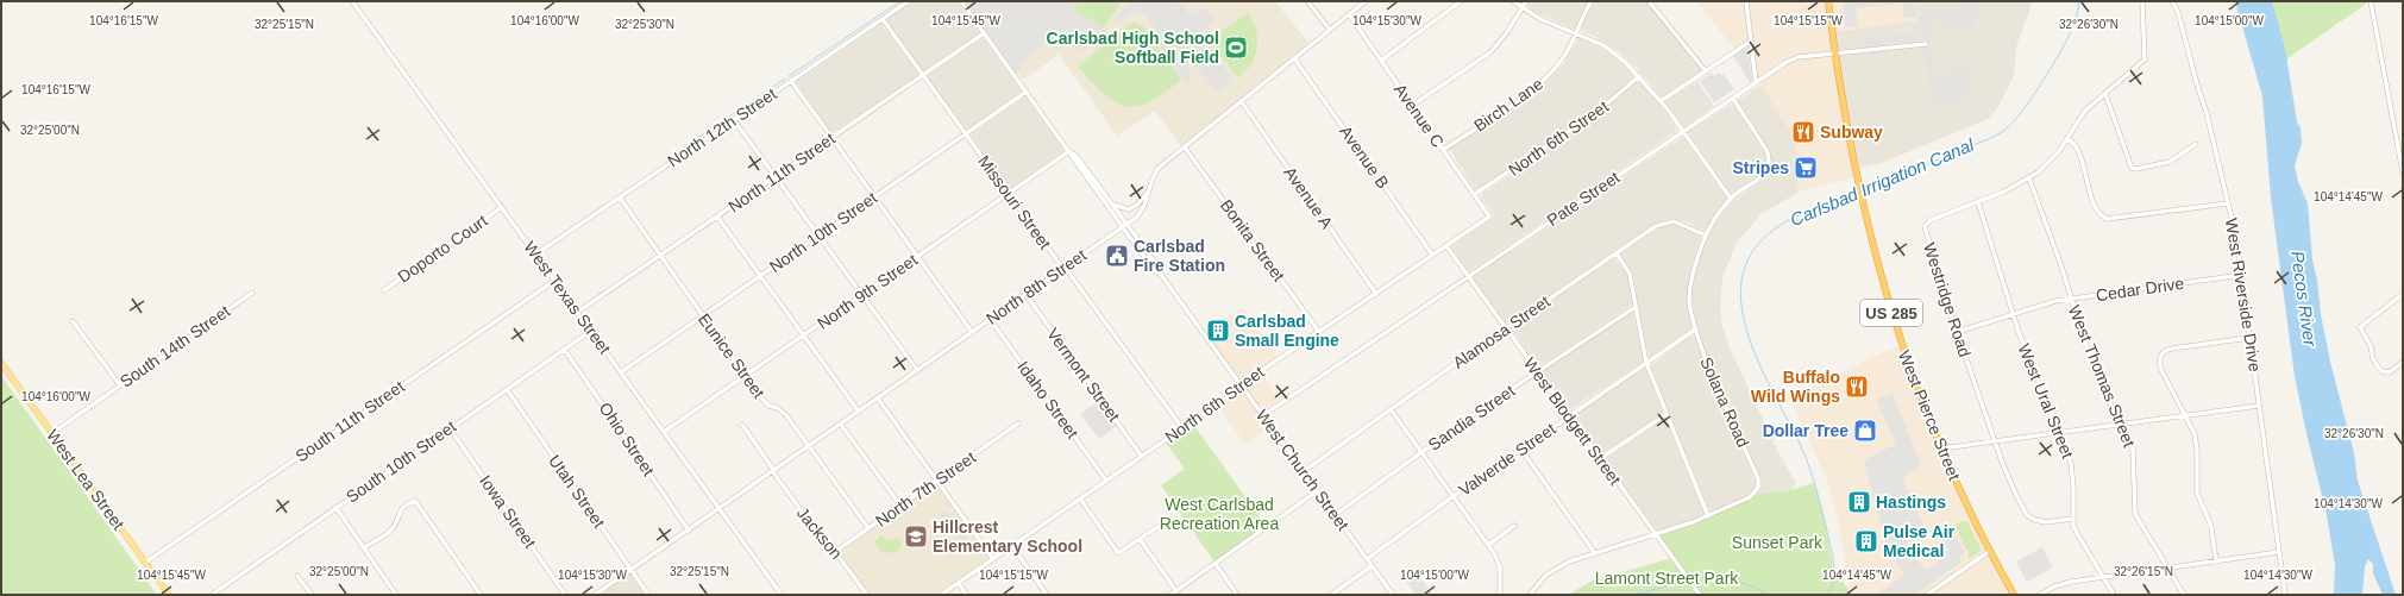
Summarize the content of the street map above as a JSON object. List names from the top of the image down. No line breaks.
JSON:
{"streets":{"highway":["US 285","West Pierce Street"],"main road":["West Lea Street"],"street":["Birch Lane","Avenue C","North 12th Street","North 6th Street","Avenue B","North 11th Street","Avenue A","Pate Street","Missouri Street","North 10th Street","Bonita Street","Doporto Court","North 8th Street","Cedar Drive","North 9th Street","West Riverside Drive","West Texas Street","Westridge Road","Alamosa Street","South 14th Street","Eunice Street","Vermont Street","West Thomas Street","Idaho Street","West Ural Street","Solana Road","Sandia Street","South 11th Street","West Blodgett Street","Ohio Street","Valverde Street","South 10th Street","West Church Street","North 7th Street","Utah Street","Iowa Street","Jackson"]},"crossings":[["Birch Lane","Avenue C"],["Avenue C","North 6th Street"],["Avenue C","North 8th Street"],["North 12th Street","Missouri Street"],["North 12th Street","West Texas Street"],["North 12th Street","Eunice Street"],["North 6th Street","Avenue B"],["North 6th Street","Avenue A"],["North 6th Street","Missouri Street"],["North 6th Street","Bonita Street"],["North 6th Street","Vermont Street"],["North 6th Street","Idaho Street"],["North 6th Street","West Blodgett Street"],["North 6th Street","West Church Street"],["Avenue B","North 8th Street"],["North 11th Street","Missouri Street"],["North 11th Street","West Texas Street"],["North 11th Street","Eunice Street"],["North 11th Street","West Church Street"],["Avenue A","North 8th Street"],["Pate Street","Solana Road"],["Pate Street","West Pierce Street"],["Pate Street","West Blodgett Street"],["Pate Street","West Church Street"],["Missouri Street","North 10th Street"],["Missouri Street","North 8th Street"],["Missouri Street","North 9th Street"],["North 10th Street","West Texas Street"],["North 10th Street","Eunice Street"],["North 10th Street","West Church Street"],["Bonita Street","North 8th Street"],["Doporto Court","West Texas Street"],["North 8th Street","West Texas Street"],["North 8th Street","Eunice Street"],["North 8th Street","Vermont Street"],["North 8th Street","Idaho Street"],["North 8th Street","Ohio Street"],["North 8th Street","West Church Street"],["North 8th Street","Utah Street"],["North 8th Street","Jackson"],["Cedar Drive","West Riverside Drive"],["Cedar Drive","Westridge Road"],["Cedar Drive","West Thomas Street"],["Cedar Drive","West Ural Street"],["North 9th Street","West Texas Street"],["North 9th Street","Eunice Street"],["North 9th Street","West Church Street"],["West Texas Street","South 11th Street"],["West Texas Street","South 10th Street"],["Westridge Road","West Thomas Street"],["Westridge Road","West Ural Street"],["Alamosa Street","Solana Road"],["Alamosa Street","West Blodgett Street"],["Alamosa Street","West Church Street"],["South 14th Street","West Lea Street"],["Eunice Street","North 7th Street"],["Solana Road","West Blodgett Street"],["Solana Road","Valverde Street"],["Sandia Street","West Blodgett Street"],["Sandia Street","West Church Street"],["South 11th Street","West Lea Street"],["West Blodgett Street","Valverde Street"],["Ohio Street","South 10th Street"],["Valverde Street","West Church Street"],["South 10th Street","Utah Street"],["South 10th Street","Iowa Street"],["North 7th Street","Jackson"]],"water":["Carlsbad Irrigation Canal","Pecos River"],"parks":["West Carlsbad Recreation Area","Sunset Park","Lamont Street Park"],"places":{"sports":["Carlsbad High School Softball Field"],"restaurant":["Subway","Buffalo Wild Wings"],"supermarket":["Stripes"],"public building":["Carlsbad Fire Station"],"building":["Carlsbad Small Engine","Hastings","Pulse Air Medical"],"shop":["Dollar Tree"],"school or university":["Hillcrest Elementary School"]},"coordinates":["104°15'30\"W","104°16'15\"W","104°16'00\"W","104°15'45\"W","104°15'15\"W","104°15'00\"W","32°25'15\"N","32°25'30\"N","32°26'30\"N","32°25'00\"N","104°14'45\"W","104°14'30\"W","32°26'15\"N"]}
